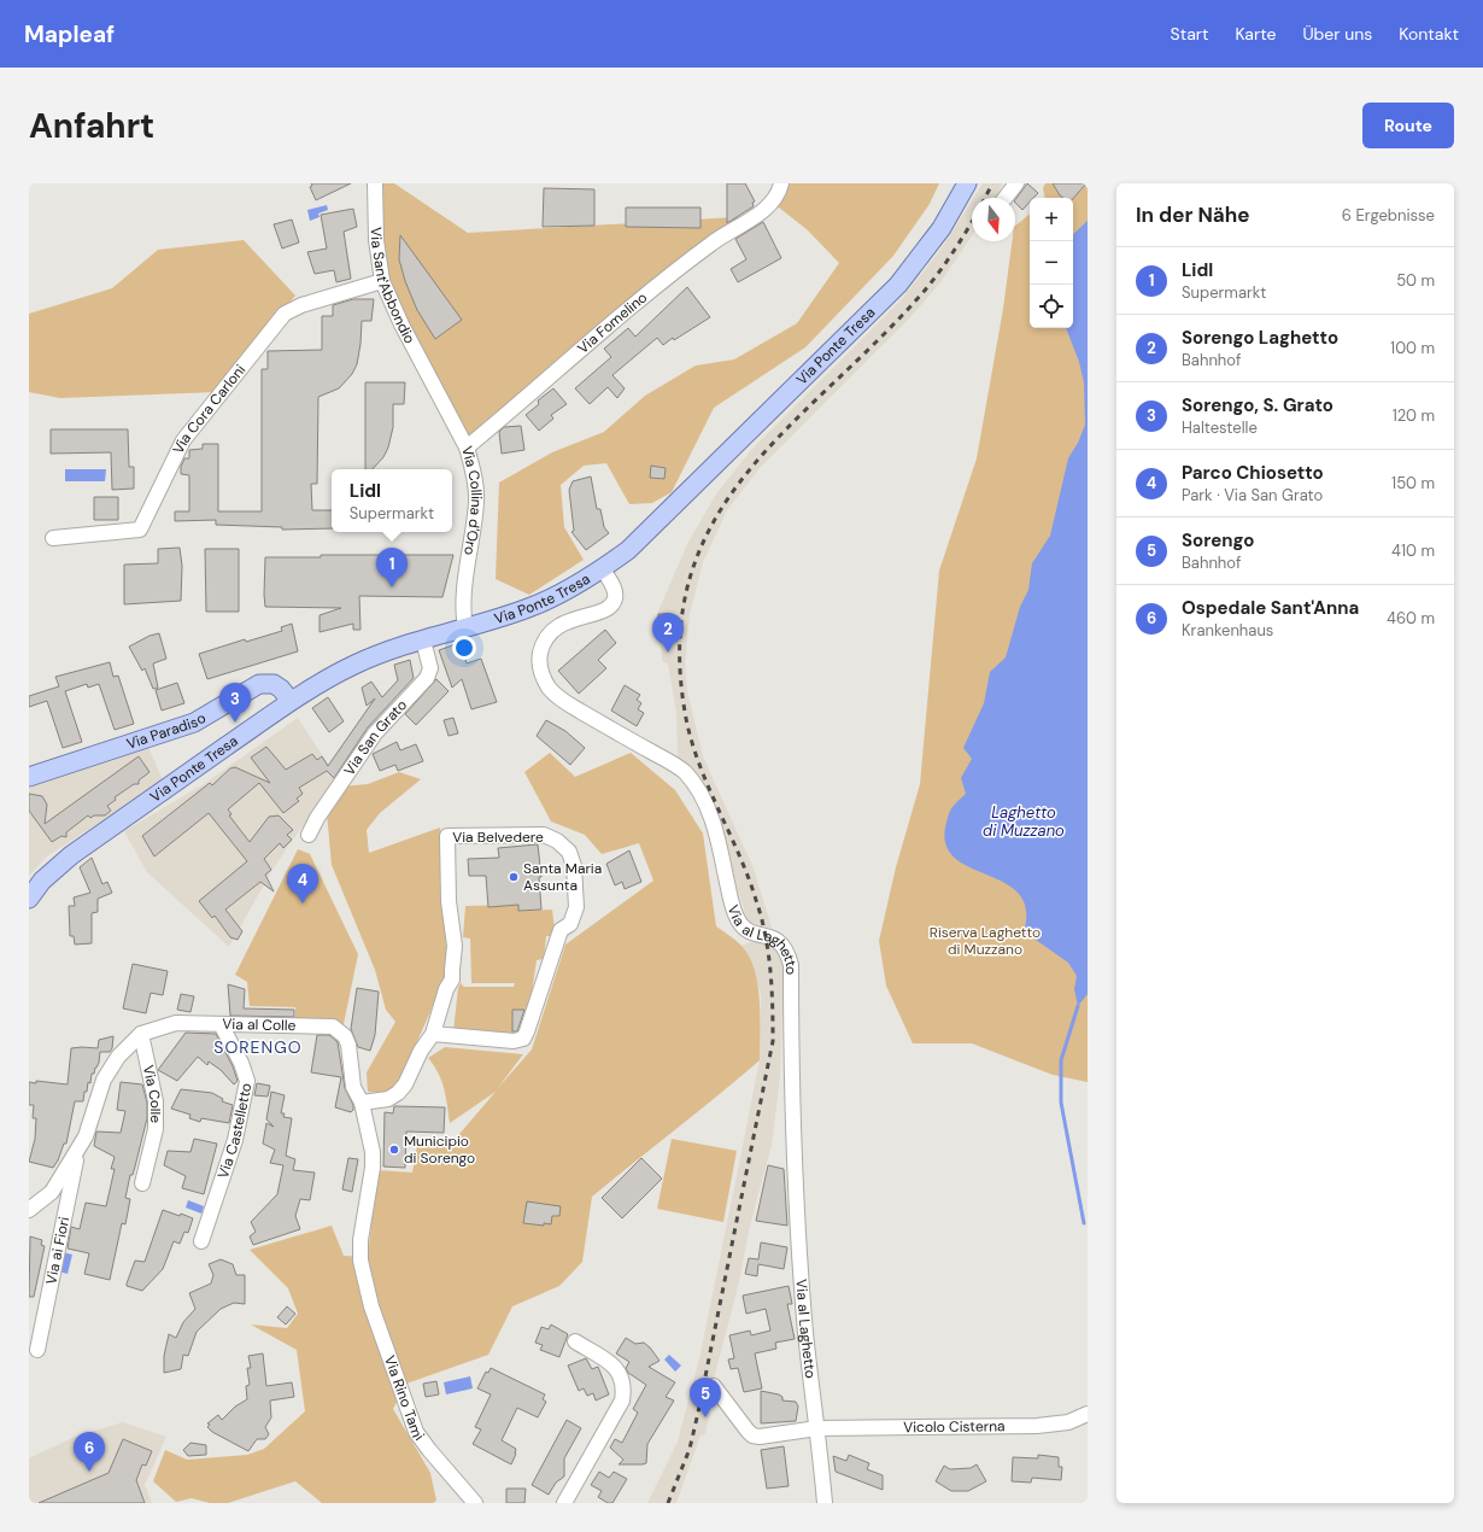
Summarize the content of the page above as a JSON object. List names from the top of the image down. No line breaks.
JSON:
{"streets":{"main road":["Via Ponte Tresa","Via Paradiso"],"street":["Via Sant'Abbondio","Via Fomelino","Via Cora Carloni","Via Collina d'Oro","Via San Grato","Via Belvedere","Via al Laghetto","Via al Colle","Via Colle","Via Castelletto","Via ai Fiori","Via Rino Tami","Vicolo Cisterna"]},"crossings":[["Via Sant'Abbondio","Via Cora Carloni"],["Via Sant'Abbondio","Via Collina d'Oro"],["Via Fomelino","Via Collina d'Oro"],["Via Ponte Tresa","Via Collina d'Oro"],["Via Ponte Tresa","Via Paradiso"],["Via Ponte Tresa","Via San Grato"],["Via Ponte Tresa","Via al Laghetto"],["Via Belvedere","Via al Colle"],["Via al Laghetto","Vicolo Cisterna"],["Via al Colle","Via Colle"],["Via al Colle","Via Castelletto"],["Via al Colle","Via ai Fiori"],["Via al Colle","Via Rino Tami"]],"districts":["SORENGO"],"water":["Laghetto di Muzzano"],"parks":["Riserva Laghetto di Muzzano"],"places":["Santa Maria Assunta","Municipio di Sorengo"],"north":"bottom","page":{"header":"Mapleaf","nav":["Start","Karte","Über uns","Kontakt"],"buttons":"Route","title":"Anfahrt","heading":["In der Nähe","6 Ergebnisse"],"map_buttons":["+","−"],"list":[{"mark":"1","name":"Lidl","note":"Supermarkt","value":"50 m"},{"mark":"2","name":"Sorengo Laghetto","note":"Bahnhof","value":"100 m"},{"mark":"3","name":"Sorengo, S. Grato","note":"Haltestelle","value":"120 m"},{"mark":"4","name":"Parco Chiosetto","note":"Park · Via San Grato","value":"150 m"},{"mark":"5","name":"Sorengo","note":"Bahnhof","value":"410 m"},{"mark":"6","name":"Ospedale Sant'Anna","note":"Krankenhaus","value":"460 m"}],"popup":["Lidl","Supermarkt"],"pins":["1","2","3","4","5","6"]}}
